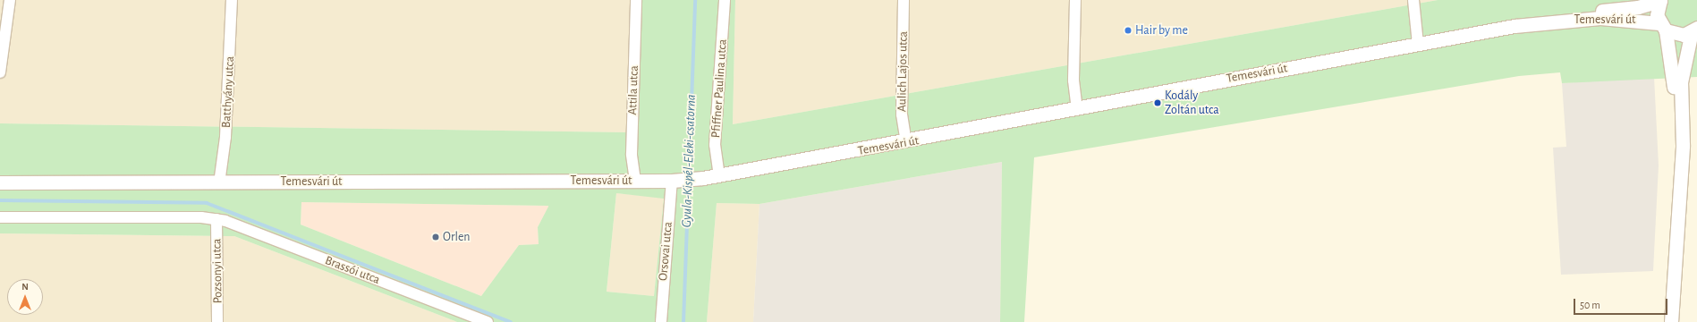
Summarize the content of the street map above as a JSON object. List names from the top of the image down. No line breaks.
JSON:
{"streets":{"street":["Temesvári út","Aulich Lajos utca","Pfiffner Paulina utca","Attila utca","Batthyány utca","Orsovai utca","Brassói utca","Pozsonyi utca"]},"crossings":[["Temesvári út","Aulich Lajos utca"],["Temesvári út","Pfiffner Paulina utca"],["Temesvári út","Attila utca"],["Temesvári út","Batthyány utca"],["Temesvári út","Orsovai utca"],["Brassói utca","Pozsonyi utca"]],"water":["Gyula-Kispél-Eleki-csatorna"],"places":["Hair by me","Kodály Zoltán utca","Orlen"],"scale_bar":"50 m","north":"top"}
